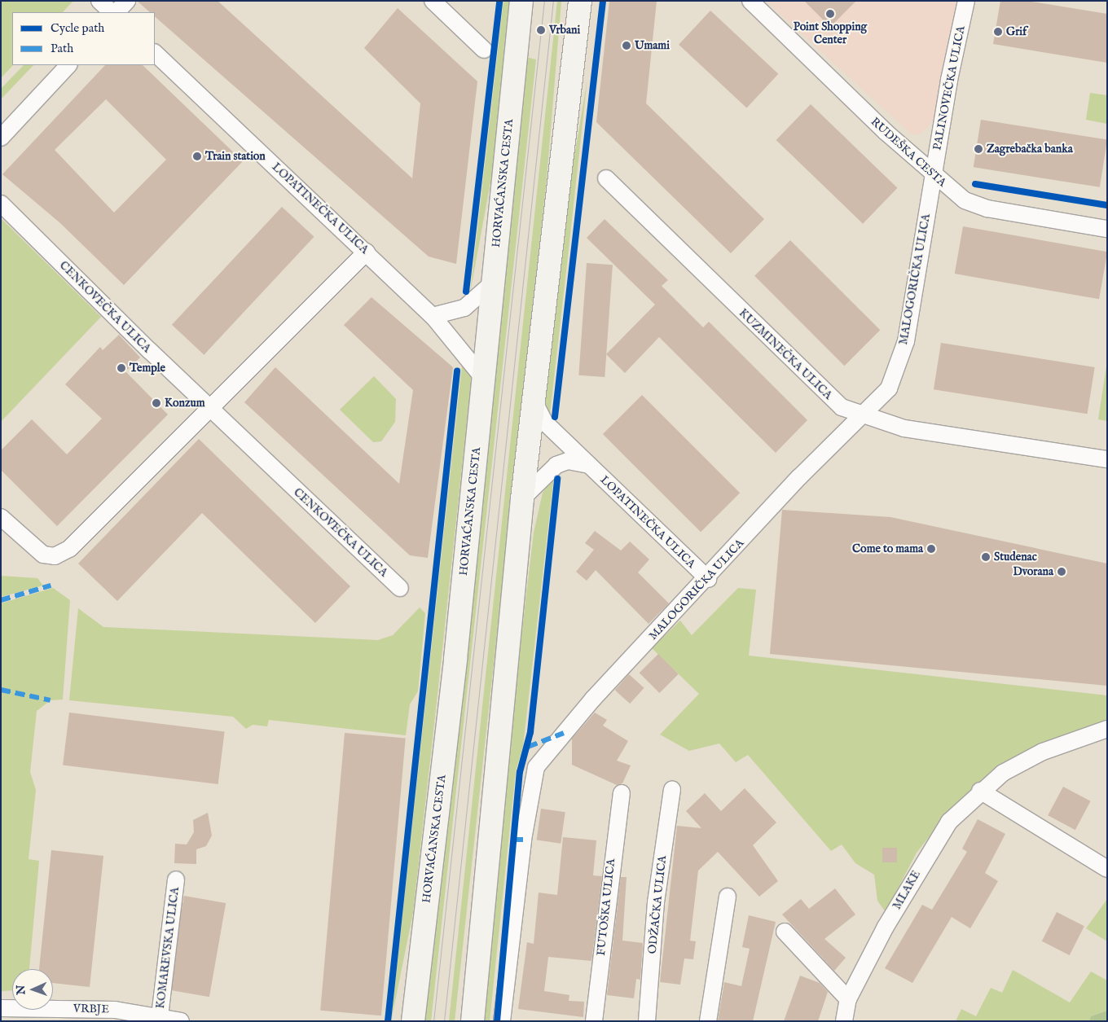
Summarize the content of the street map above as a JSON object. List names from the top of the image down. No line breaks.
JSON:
{"streets":{"street":["PALINOVEČKA ULICA","RUDEŠKA CESTA","HORVAĆANSKA CESTA","LOPATINEČKA ULICA","MALOGORIČKA ULICA","CENKOVEČKA ULICA","KUZMINEČKA ULICA","MLAKE","ODŽAČKA ULICA","FUTOŠKA ULICA","KOMAREVSKA ULICA","VRBJE"]},"crossings":[["PALINOVEČKA ULICA","RUDEŠKA CESTA"],["PALINOVEČKA ULICA","MALOGORIČKA ULICA"],["RUDEŠKA CESTA","MALOGORIČKA ULICA"],["HORVAĆANSKA CESTA","LOPATINEČKA ULICA"],["LOPATINEČKA ULICA","MALOGORIČKA ULICA"],["MALOGORIČKA ULICA","KUZMINEČKA ULICA"],["KOMAREVSKA ULICA","VRBJE"]],"places":["Point Shopping Center","Vrbani","Grif","Umami","Zagrebačka banka","Train station","Temple","Konzum","Come to mama","Studenac","Dvorana"],"legend":["Cycle path","Path"],"north":"left"}
